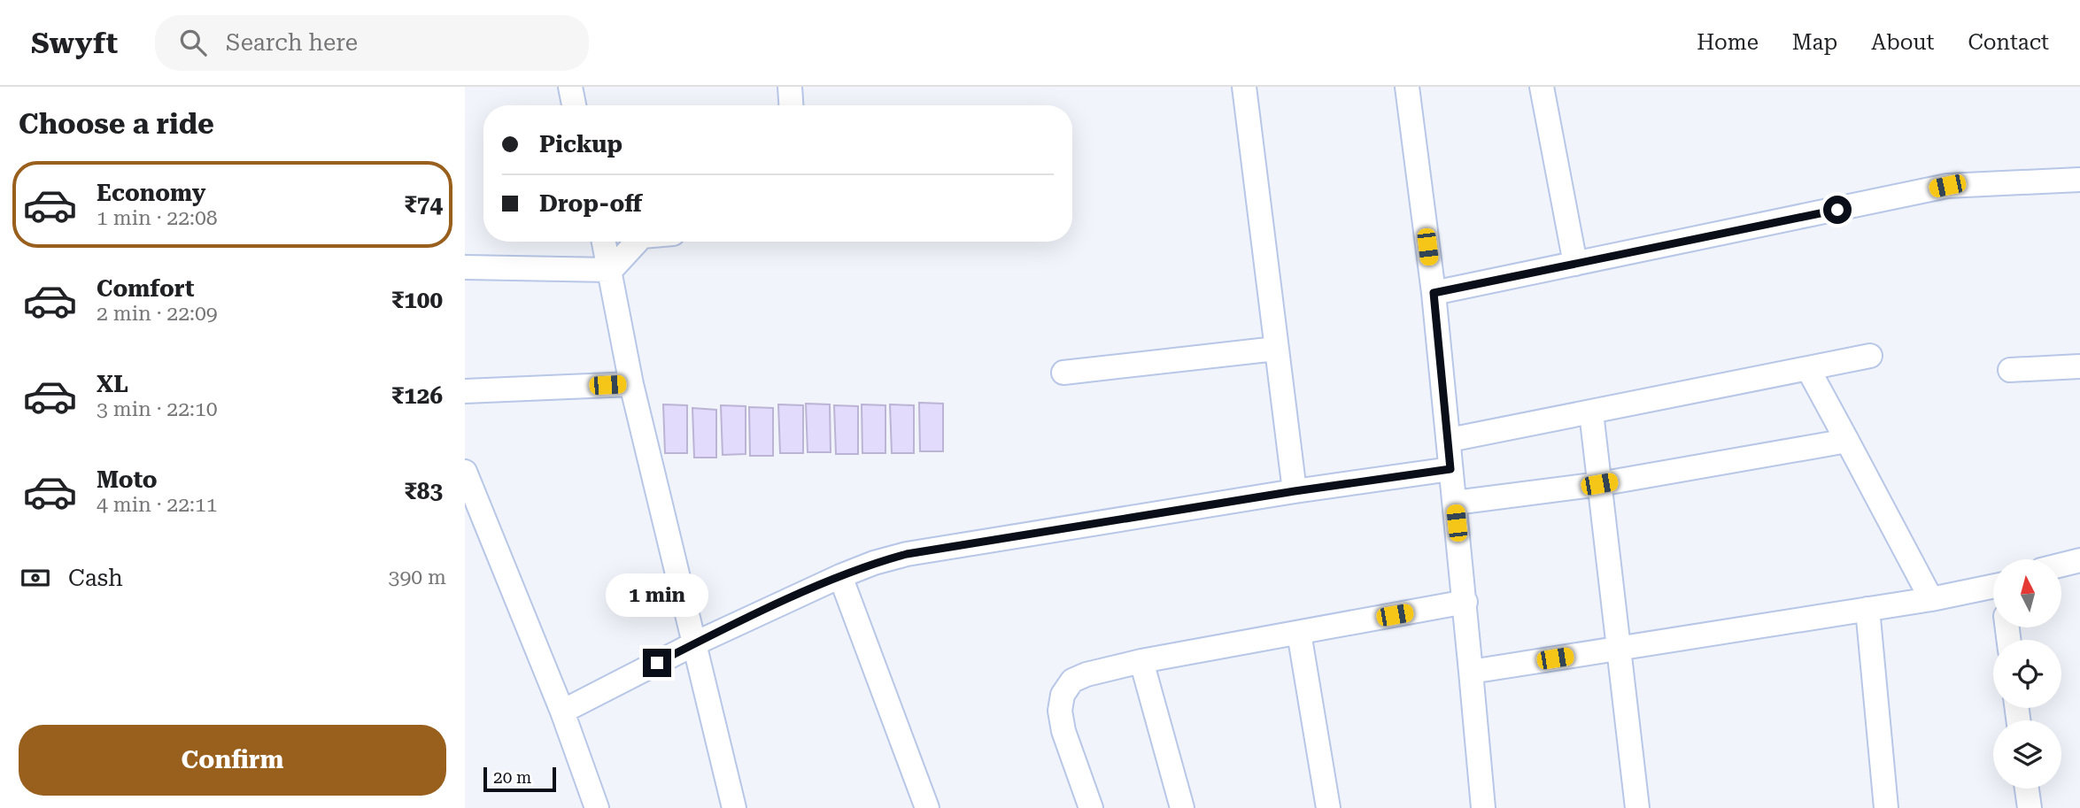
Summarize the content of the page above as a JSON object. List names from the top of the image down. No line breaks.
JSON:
{"scale_bar":"20 m","north":"top","page":{"header":"Swyft","search":"Search here","nav":["Home","Map","About","Contact"],"heading":"Choose a ride","banner":["Pickup","Drop-off"],"list":[{"name":"Economy","note":"1 min · 22:08","value":"₹74"},{"name":"Comfort","note":"2 min · 22:09","value":"₹100"},{"name":"XL","note":"3 min · 22:10","value":"₹126"},{"name":"Moto","note":"4 min · 22:11","value":"₹83"}],"pay":["Cash","390 m"],"bubble":"1 min","buttons":"Confirm","scale":"20 m"}}
